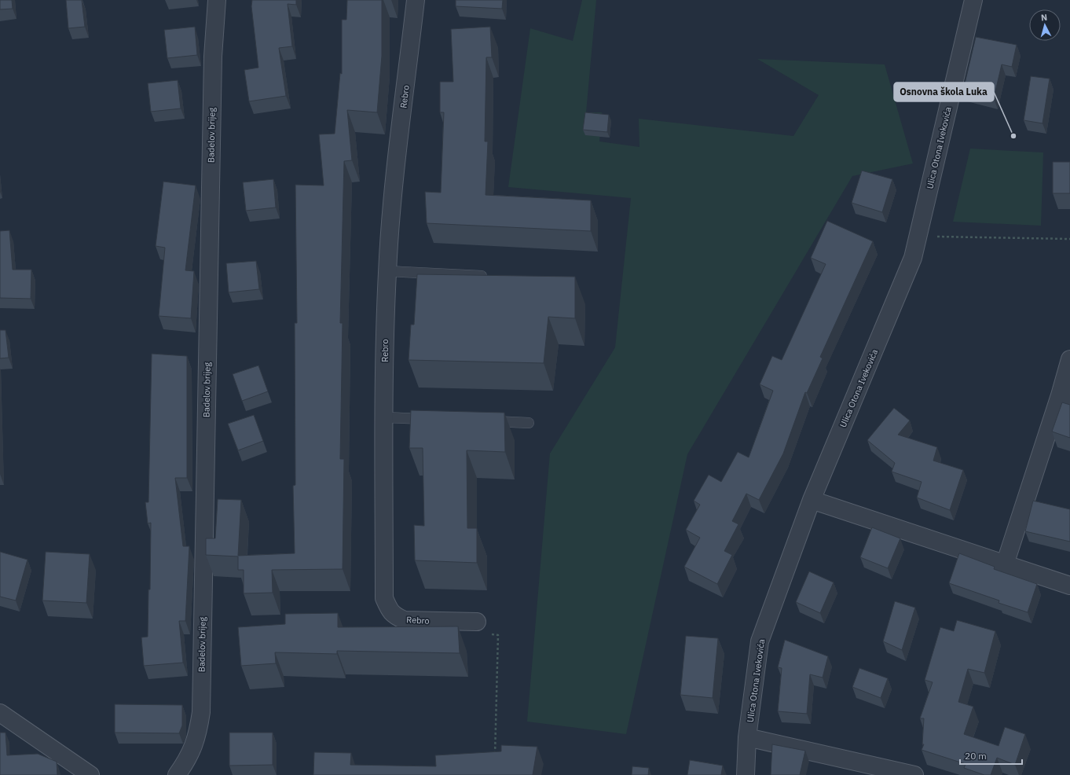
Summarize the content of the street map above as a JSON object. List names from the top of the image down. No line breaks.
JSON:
{"streets":{"street":["Rebro","Badelov brijeg","Ulica Otona Ivekovića"]},"places":["Osnovna škola Luka"],"scale_bar":"20 m","north":"top"}
